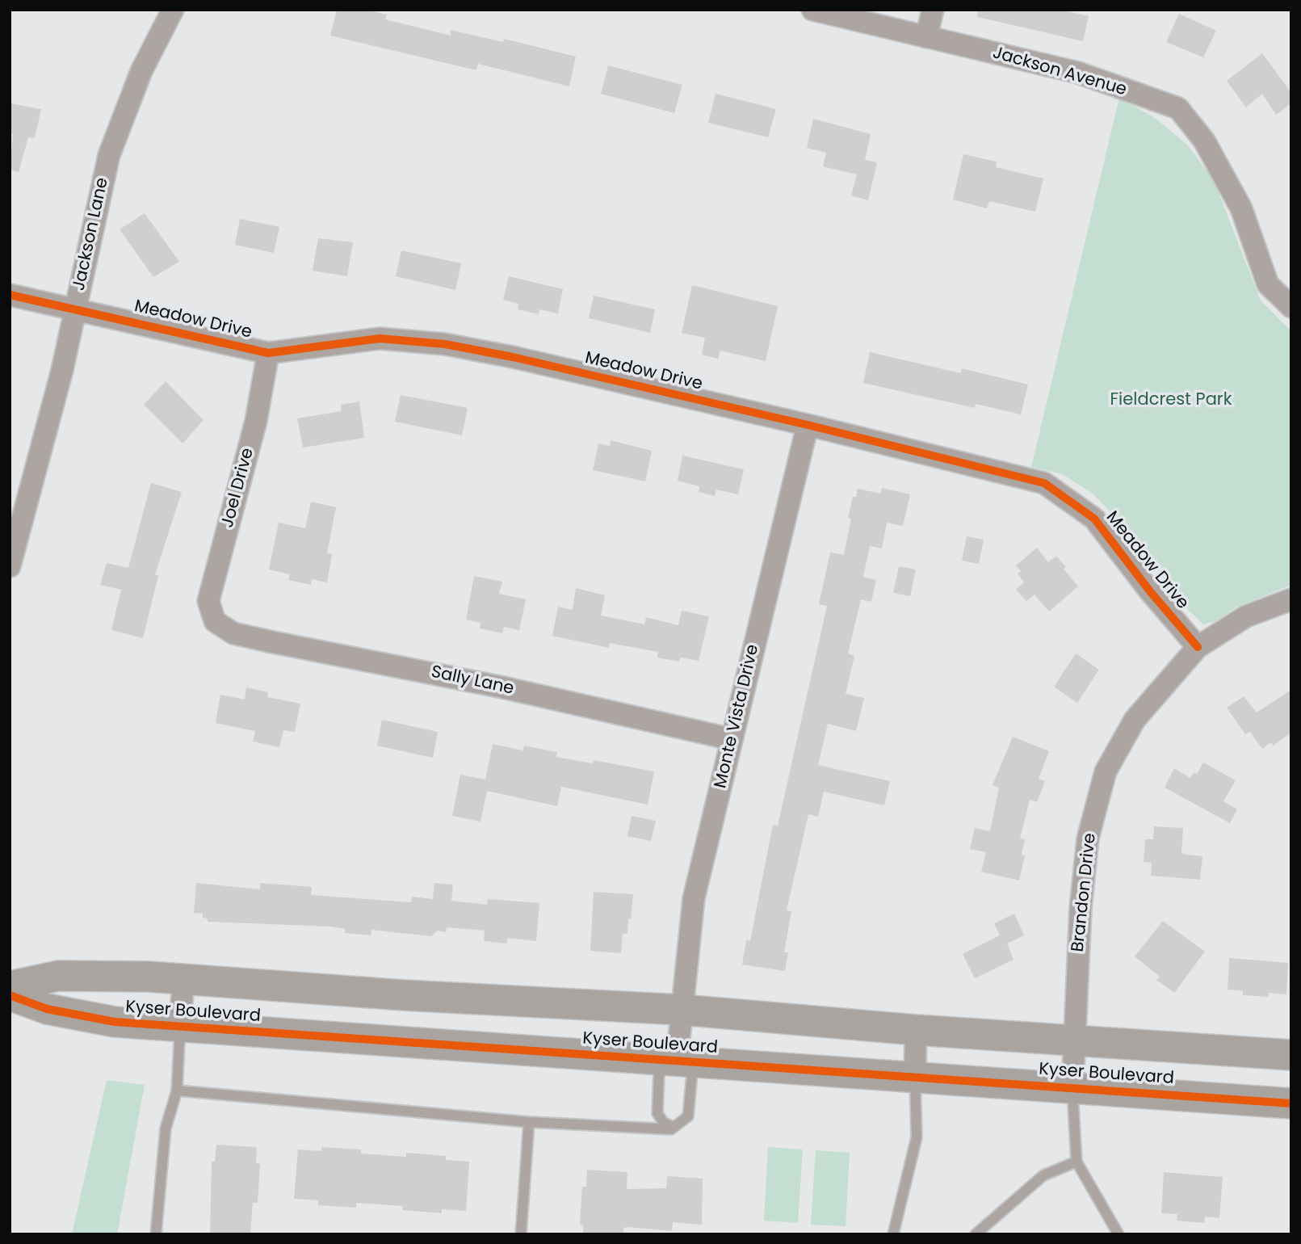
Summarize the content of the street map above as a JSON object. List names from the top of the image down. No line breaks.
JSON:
{"streets":{"street":["Jackson Avenue","Jackson Lane","Meadow Drive","Joel Drive","Sally Lane","Monte Vista Drive","Brandon Drive","Kyser Boulevard"]},"crossings":[["Jackson Lane","Meadow Drive"],["Meadow Drive","Joel Drive"],["Meadow Drive","Monte Vista Drive"],["Meadow Drive","Brandon Drive"],["Joel Drive","Sally Lane"],["Sally Lane","Monte Vista Drive"],["Monte Vista Drive","Kyser Boulevard"],["Brandon Drive","Kyser Boulevard"]],"parks":["Fieldcrest Park"]}
